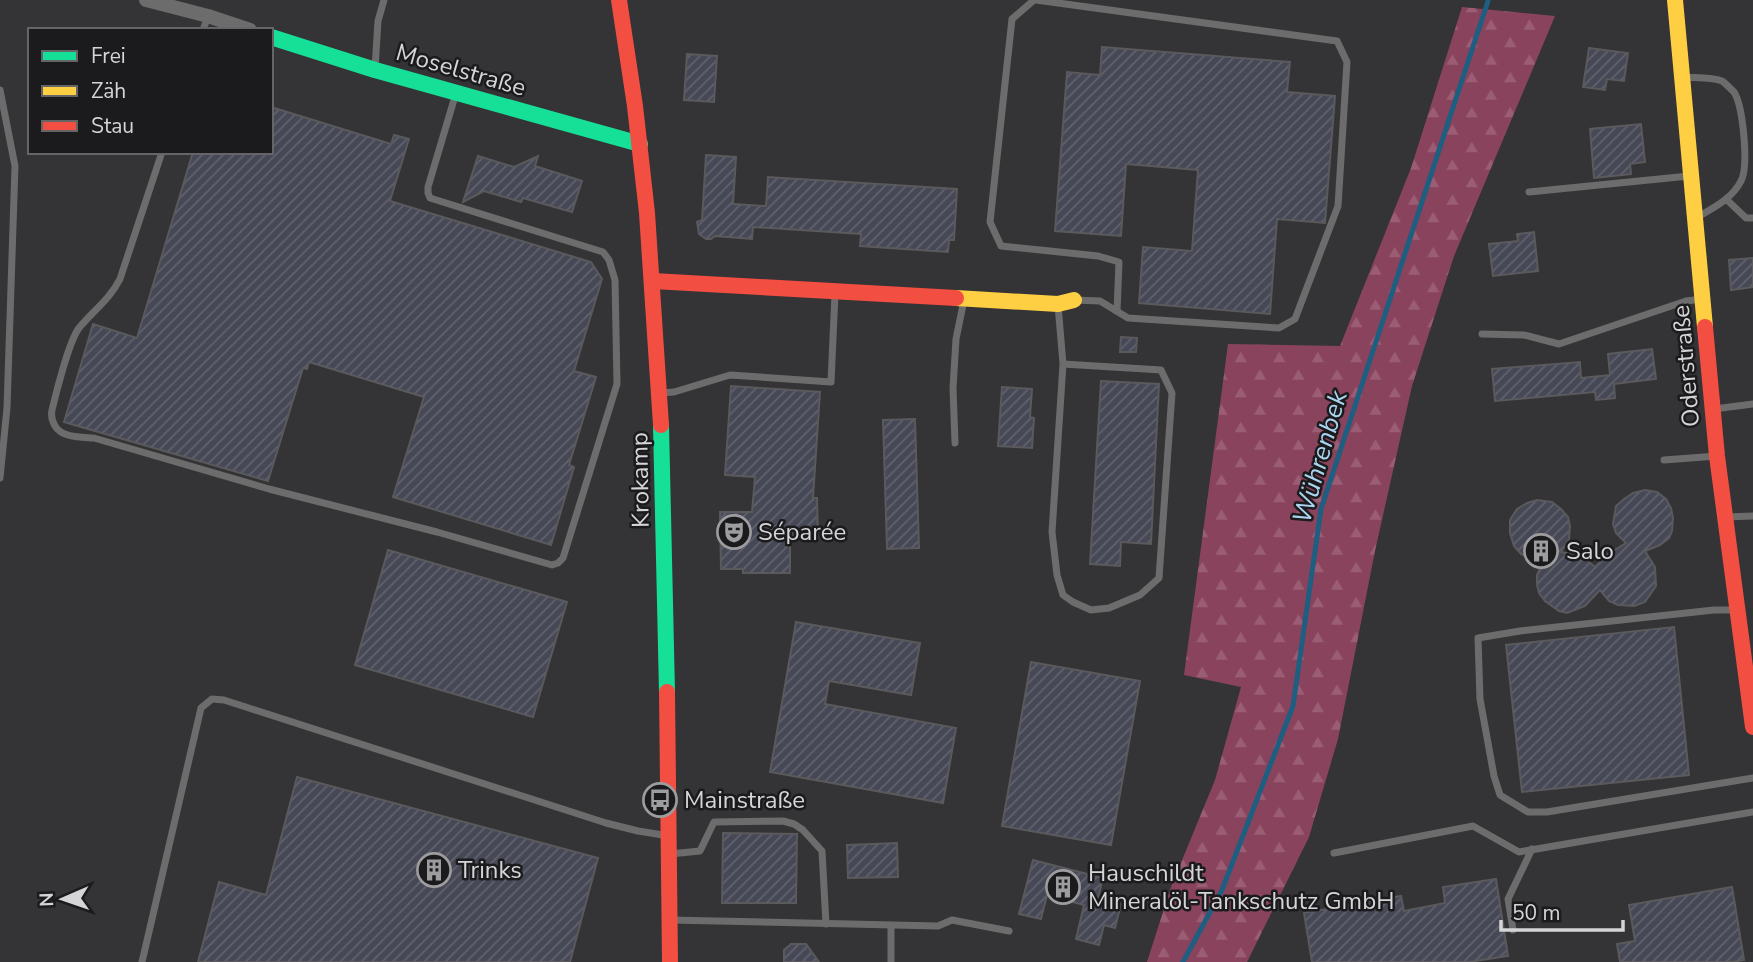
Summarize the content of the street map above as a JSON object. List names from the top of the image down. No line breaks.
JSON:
{"streets":{"street":["Moselstraße","Oderstraße","Krokamp"]},"crossings":[["Moselstraße","Krokamp"]],"water":["Wührenbek"],"places":{"theatre":["Séparée"],"building":["Salo","Trinks","Hauschildt Mineralöl-Tankschutz GmbH"],"bus stop":["Mainstraße"]},"legend":["Frei","Zäh","Stau"],"scale_bar":"50 m","north":"left"}
